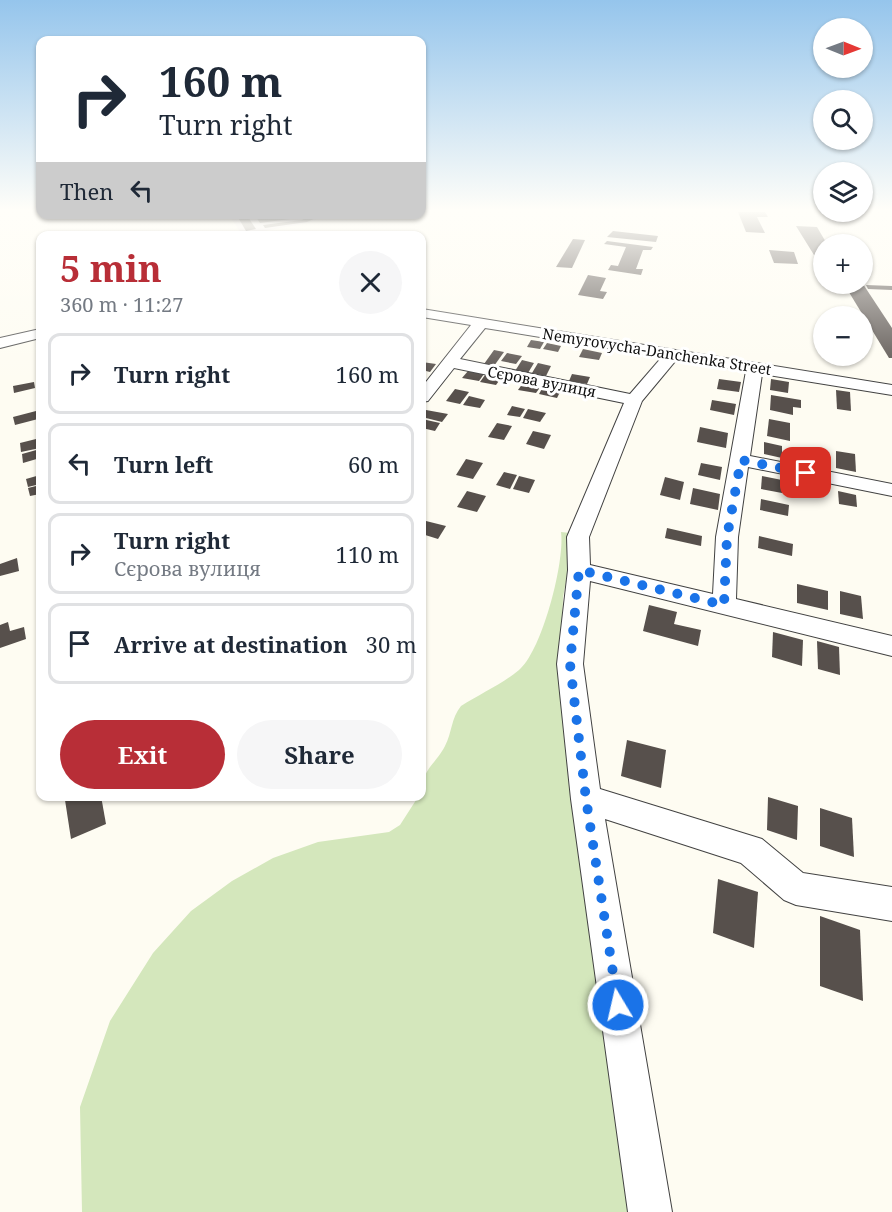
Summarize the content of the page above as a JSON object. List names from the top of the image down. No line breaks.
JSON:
{"streets":{"street":["Nemyrovycha-Danchenka Street","Сєрова вулиця"]},"north":"right","page":{"map_buttons":["+","−"],"turn":["160 m","Turn right"],"then":"Then","heading":["5 min","360 m · 11:27"],"list":[{"name":"Turn right","value":"160 m"},{"name":"Turn left","value":"60 m"},{"name":"Turn right","note":"Сєрова вулиця","value":"110 m"},{"name":"Arrive at destination","value":"30 m"}],"buttons":["Exit","Share"]}}
